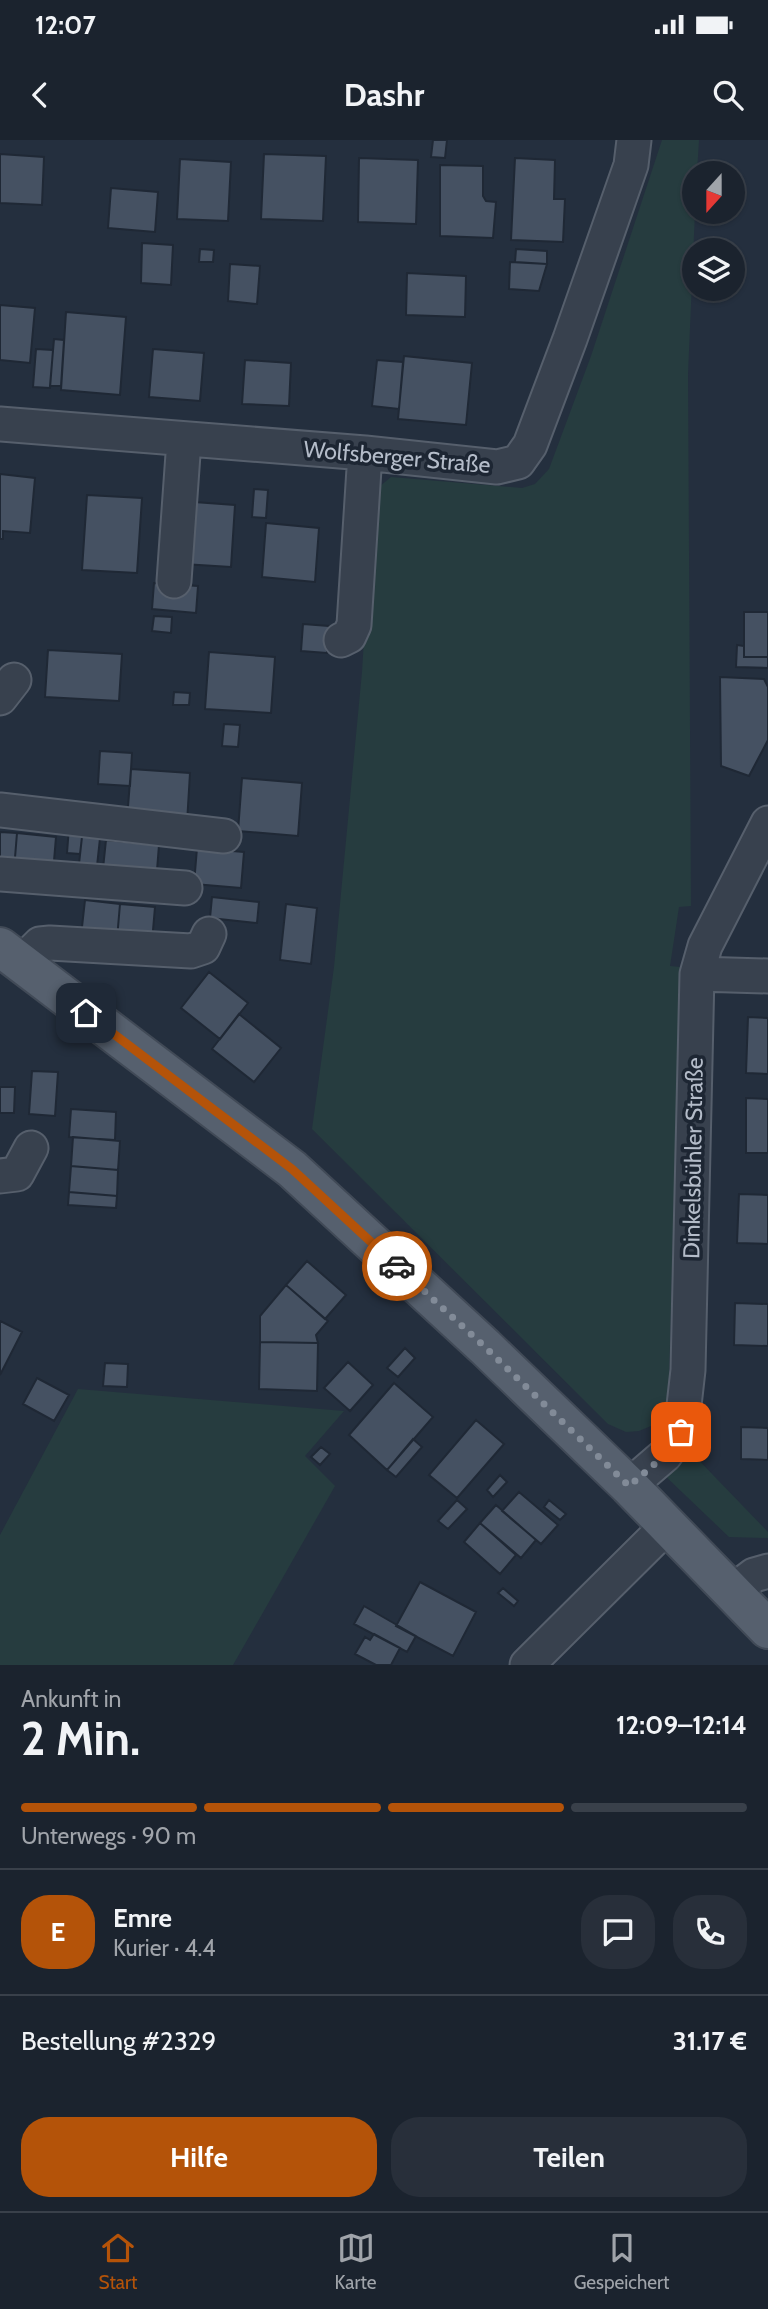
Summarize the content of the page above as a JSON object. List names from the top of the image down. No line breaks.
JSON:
{"streets":{"street":["Wolfsberger Straße","Dinkelsbühler Straße"]},"north":"bottom","page":{"status":"12:07","header":"Dashr","heading":["2 Min.","Ankunft in","12:09–12:14"],"panel":["Emre","Kurier · 4.4","Bestellung #2329","31.17 €"],"bar":"Unterwegs · 90 m","round":"E","buttons":["Hilfe","Teilen"],"tabs":["Start","Karte","Gespeichert"]}}
